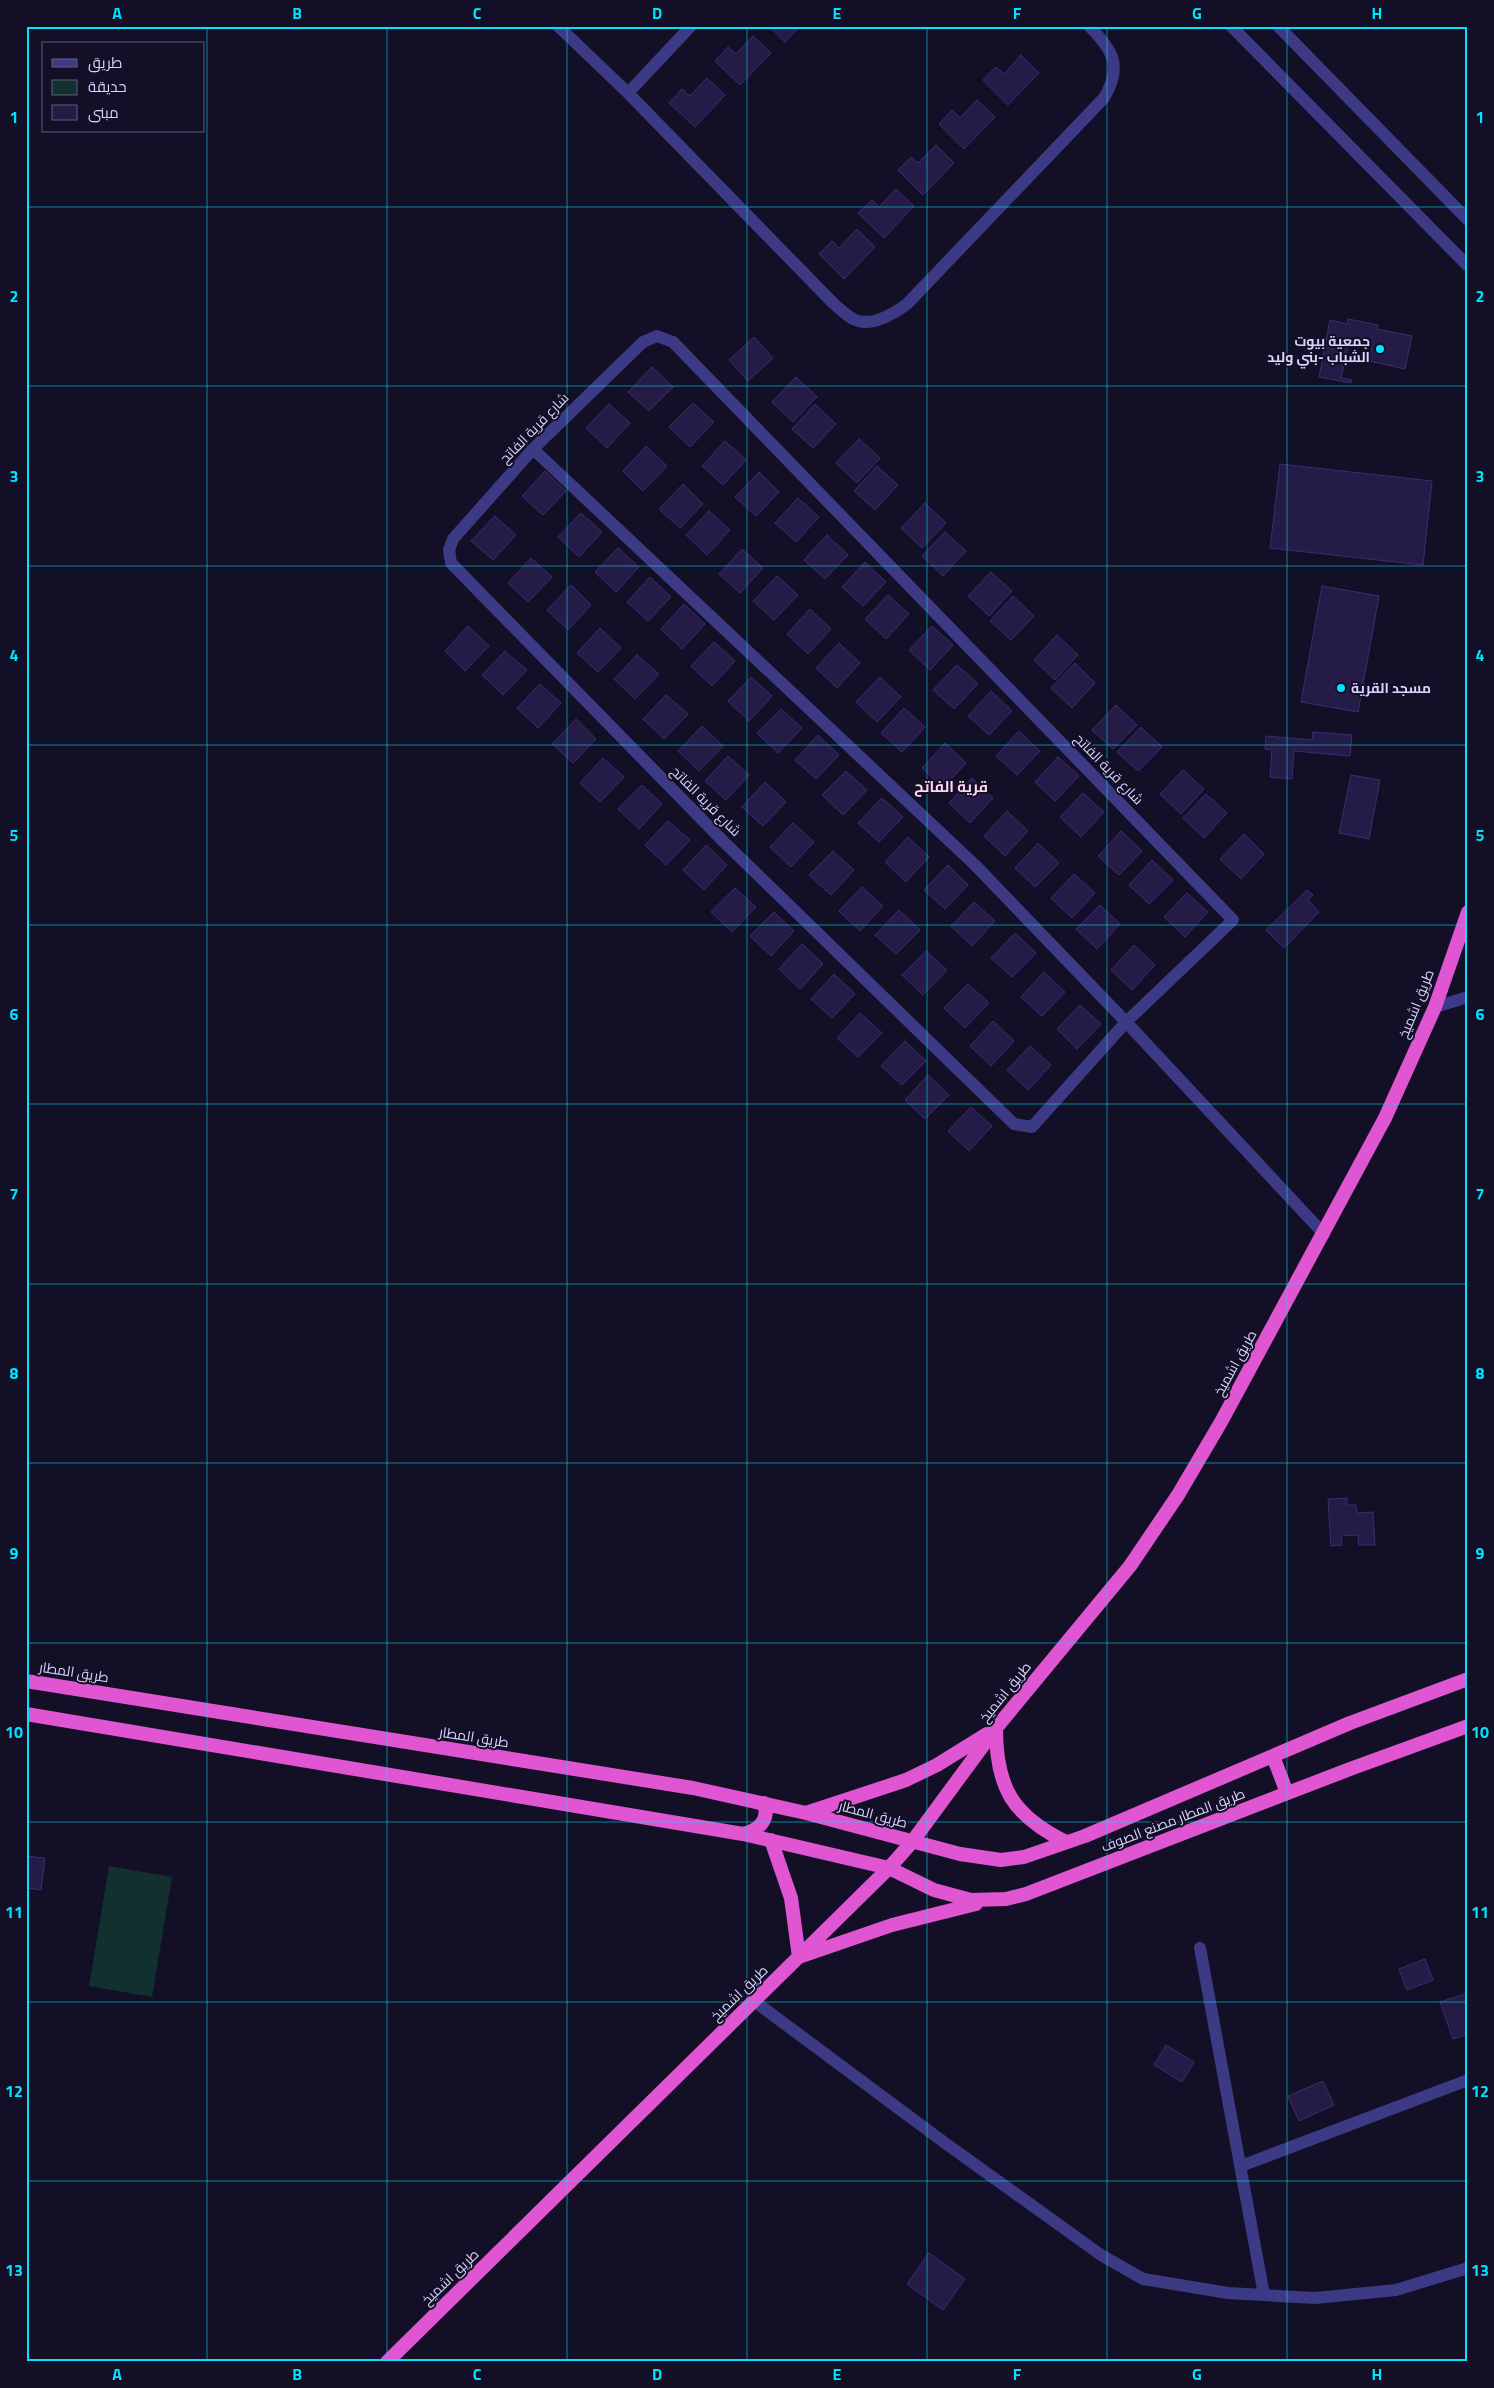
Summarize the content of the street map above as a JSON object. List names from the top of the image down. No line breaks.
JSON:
{"streets":{"highway":["طريق اشميخ","طريق المطار","طريق المطار مصنع الصوف"],"street":["شارع قرية الفاتح"]},"crossings":[["طريق اشميخ","طريق المطار"],["طريق اشميخ","طريق المطار مصنع الصوف"],["طريق المطار","طريق المطار مصنع الصوف"]],"districts":["قرية الفاتح"],"places":["جمعية بيوت الشباب -بني وليد","مسجد القرية"],"legend":["طريق","حديقة","مبنى"],"grid":{"columns":["A","B","C","D","E","F","G","H"],"rows":["1","2","3","4","5","6","7","8","9","10","11","12","13"]}}
